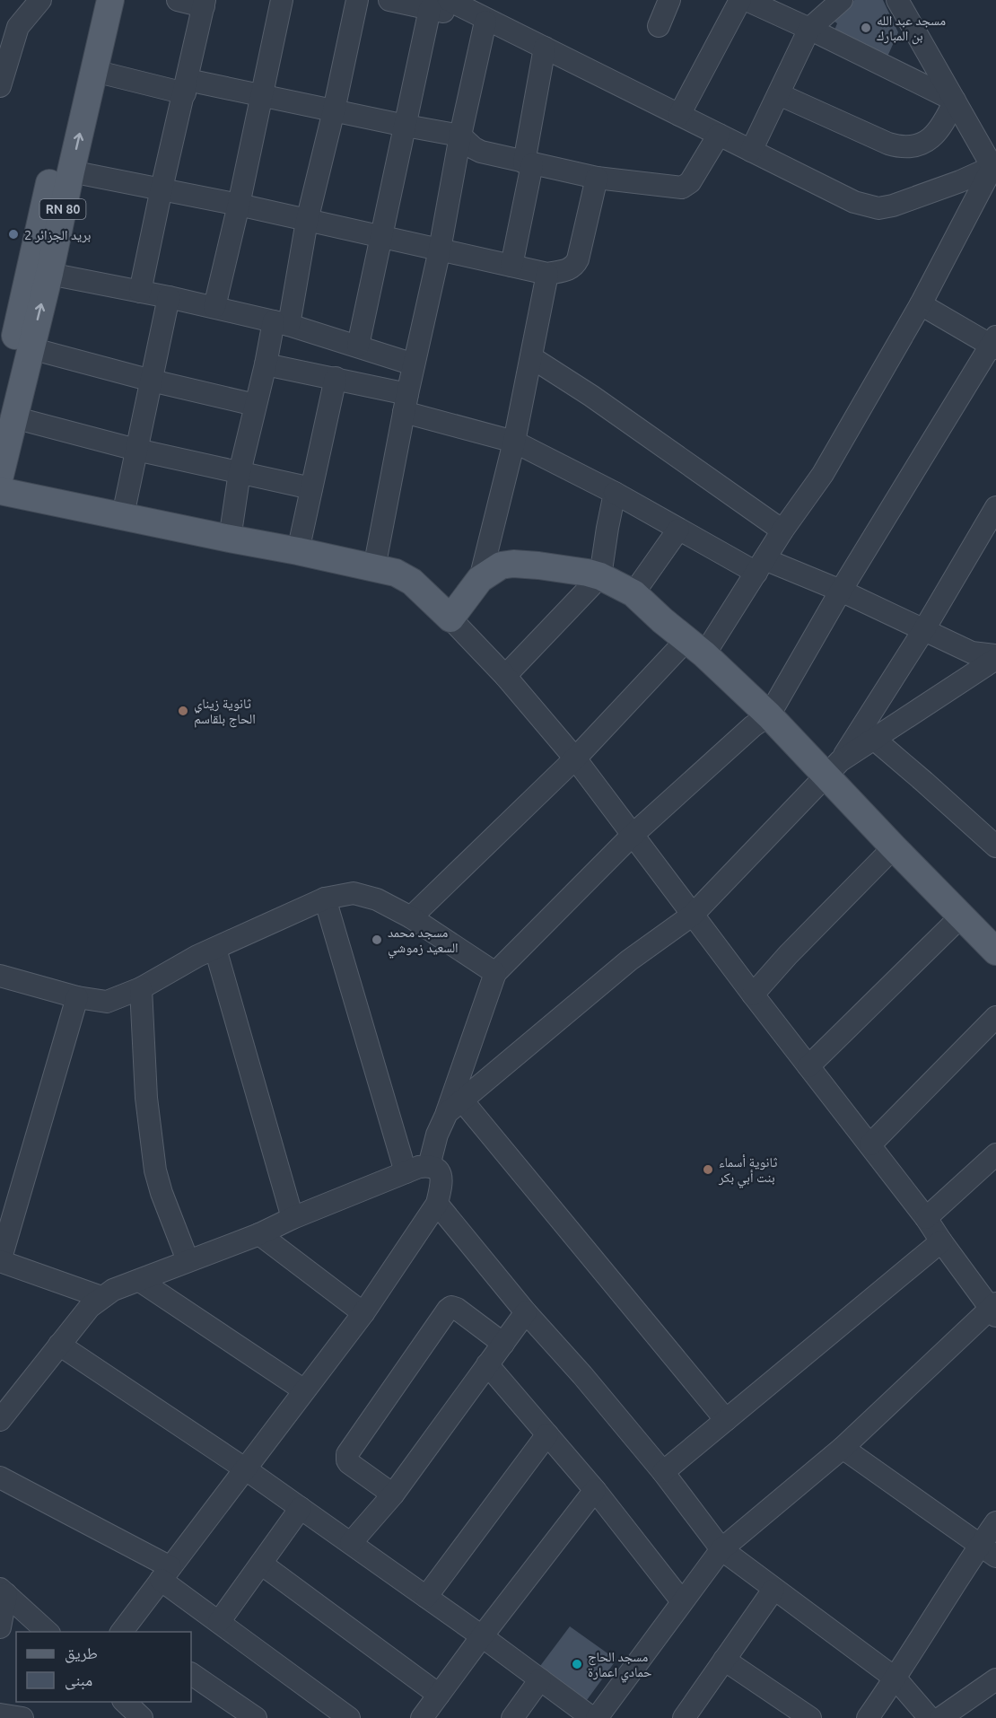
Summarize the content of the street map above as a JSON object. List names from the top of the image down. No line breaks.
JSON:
{"streets":{"main road":["RN 80"]},"places":["مسجد عبد الله بن المبارك","بريد الجزائر 2","ثانوية زيناي الحاج بلقاسم","مسجد محمد السعيد زموشي","ثانوية أسماء بنت أبي بكر","مسجد الحاج حمادي اعمارة"],"legend":["طريق","مبنى"]}
